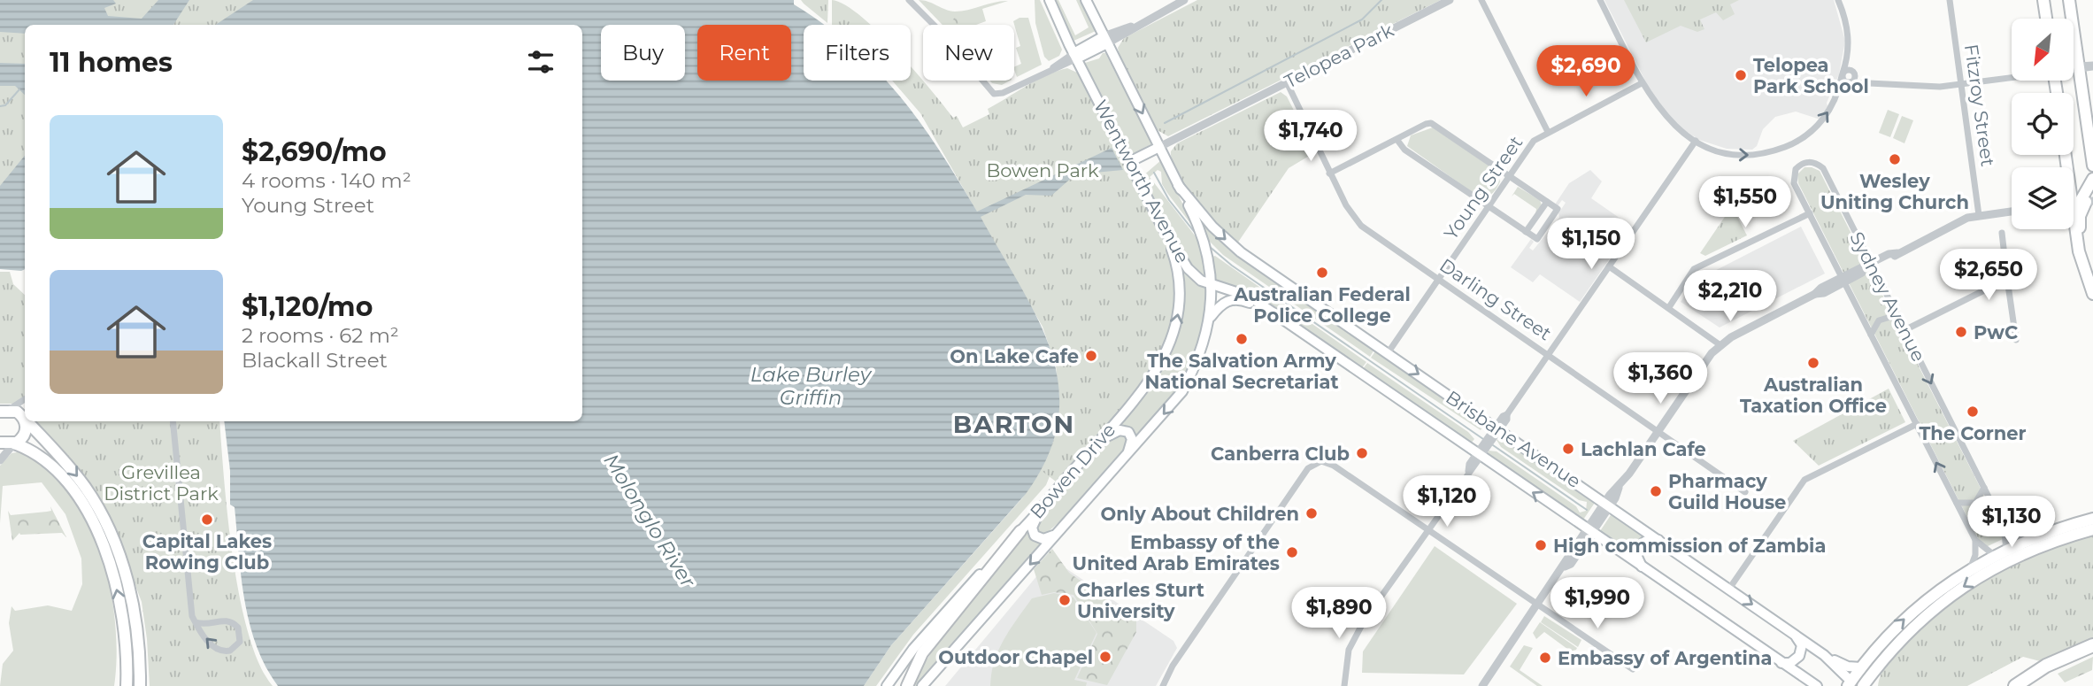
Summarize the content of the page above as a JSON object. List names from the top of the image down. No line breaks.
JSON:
{"streets":{"main road":["Telopea Park","Wentworth Avenue","Sydney Avenue","Brisbane Avenue","Bowen Drive"],"street":["Fitzroy Street","Young Street","Darling Street"]},"crossings":[["Telopea Park","Wentworth Avenue"],["Telopea Park","Darling Street"],["Wentworth Avenue","Brisbane Avenue"],["Wentworth Avenue","Bowen Drive"],["Young Street","Darling Street"],["Young Street","Brisbane Avenue"]],"districts":["BARTON"],"water":["Lake Burley Griffin","Molonglo River"],"parks":["Bowen Park","Grevillea District Park"],"places":["Telopea Park School","Wesley Uniting Church","Australian Federal Police College","PwC","The Salvation Army National Secretariat","On Lake Cafe","Australian Taxation Office","The Corner","Lachlan Cafe","Canberra Club","Pharmacy Guild House","Only About Children","Capital Lakes Rowing Club","High commission of Zambia","Embassy of the United Arab Emirates","Charles Sturt University","Outdoor Chapel","Embassy of Argentina"],"north":"bottom left","page":{"chip":["Buy","Rent","Filters","New"],"heading":"11 homes","price":["$2,690","$1,740","$1,550","$1,150","$2,650","$2,210","$1,360","$1,120","$1,130","$1,990","$1,890"],"list":[{"name":"$2,690/mo","note":"4 rooms · 140 m² · Young Street"},{"name":"$1,120/mo","note":"2 rooms · 62 m² · Blackall Street"}]}}
